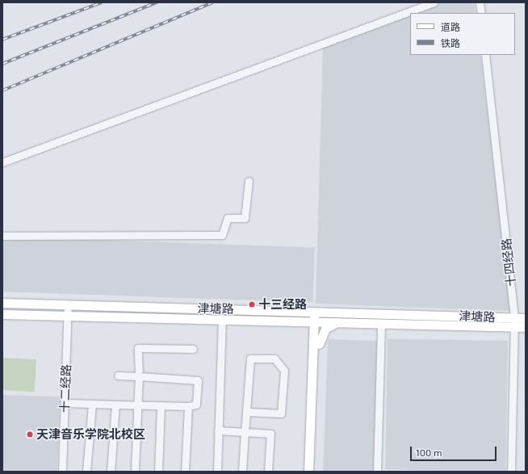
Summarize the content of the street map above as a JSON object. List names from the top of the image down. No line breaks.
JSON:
{"streets":{"main road":["津塘路"],"street":["十四经路","十二经路"]},"crossings":[["十四经路","津塘路"],["津塘路","十二经路"]],"places":["十三经路","天津音乐学院北校区"],"legend":["道路","铁路"],"scale_bar":"100 m"}
